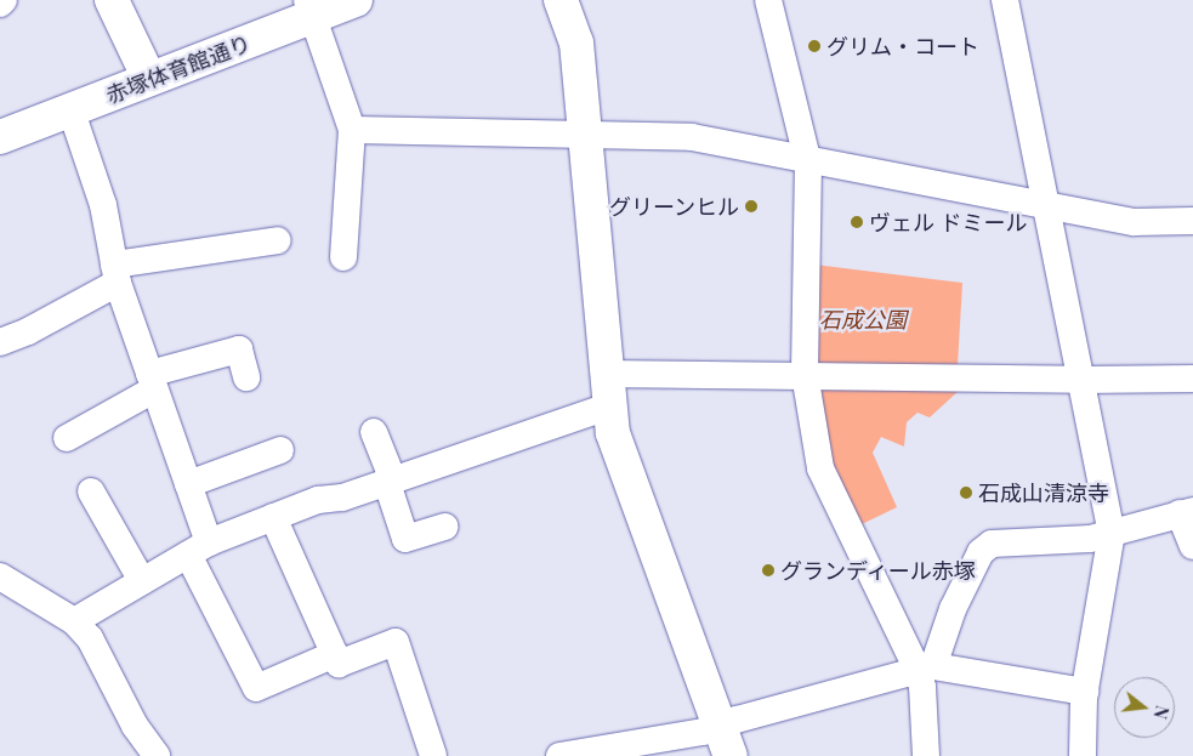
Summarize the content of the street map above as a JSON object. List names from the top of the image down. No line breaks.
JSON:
{"streets":{"street":["赤塚体育館通り"]},"parks":["石成公園"],"places":["グリム・コート","グリーンヒル","ヴェル ドミール","石成山清涼寺","グランディール赤塚"],"north":"right"}
